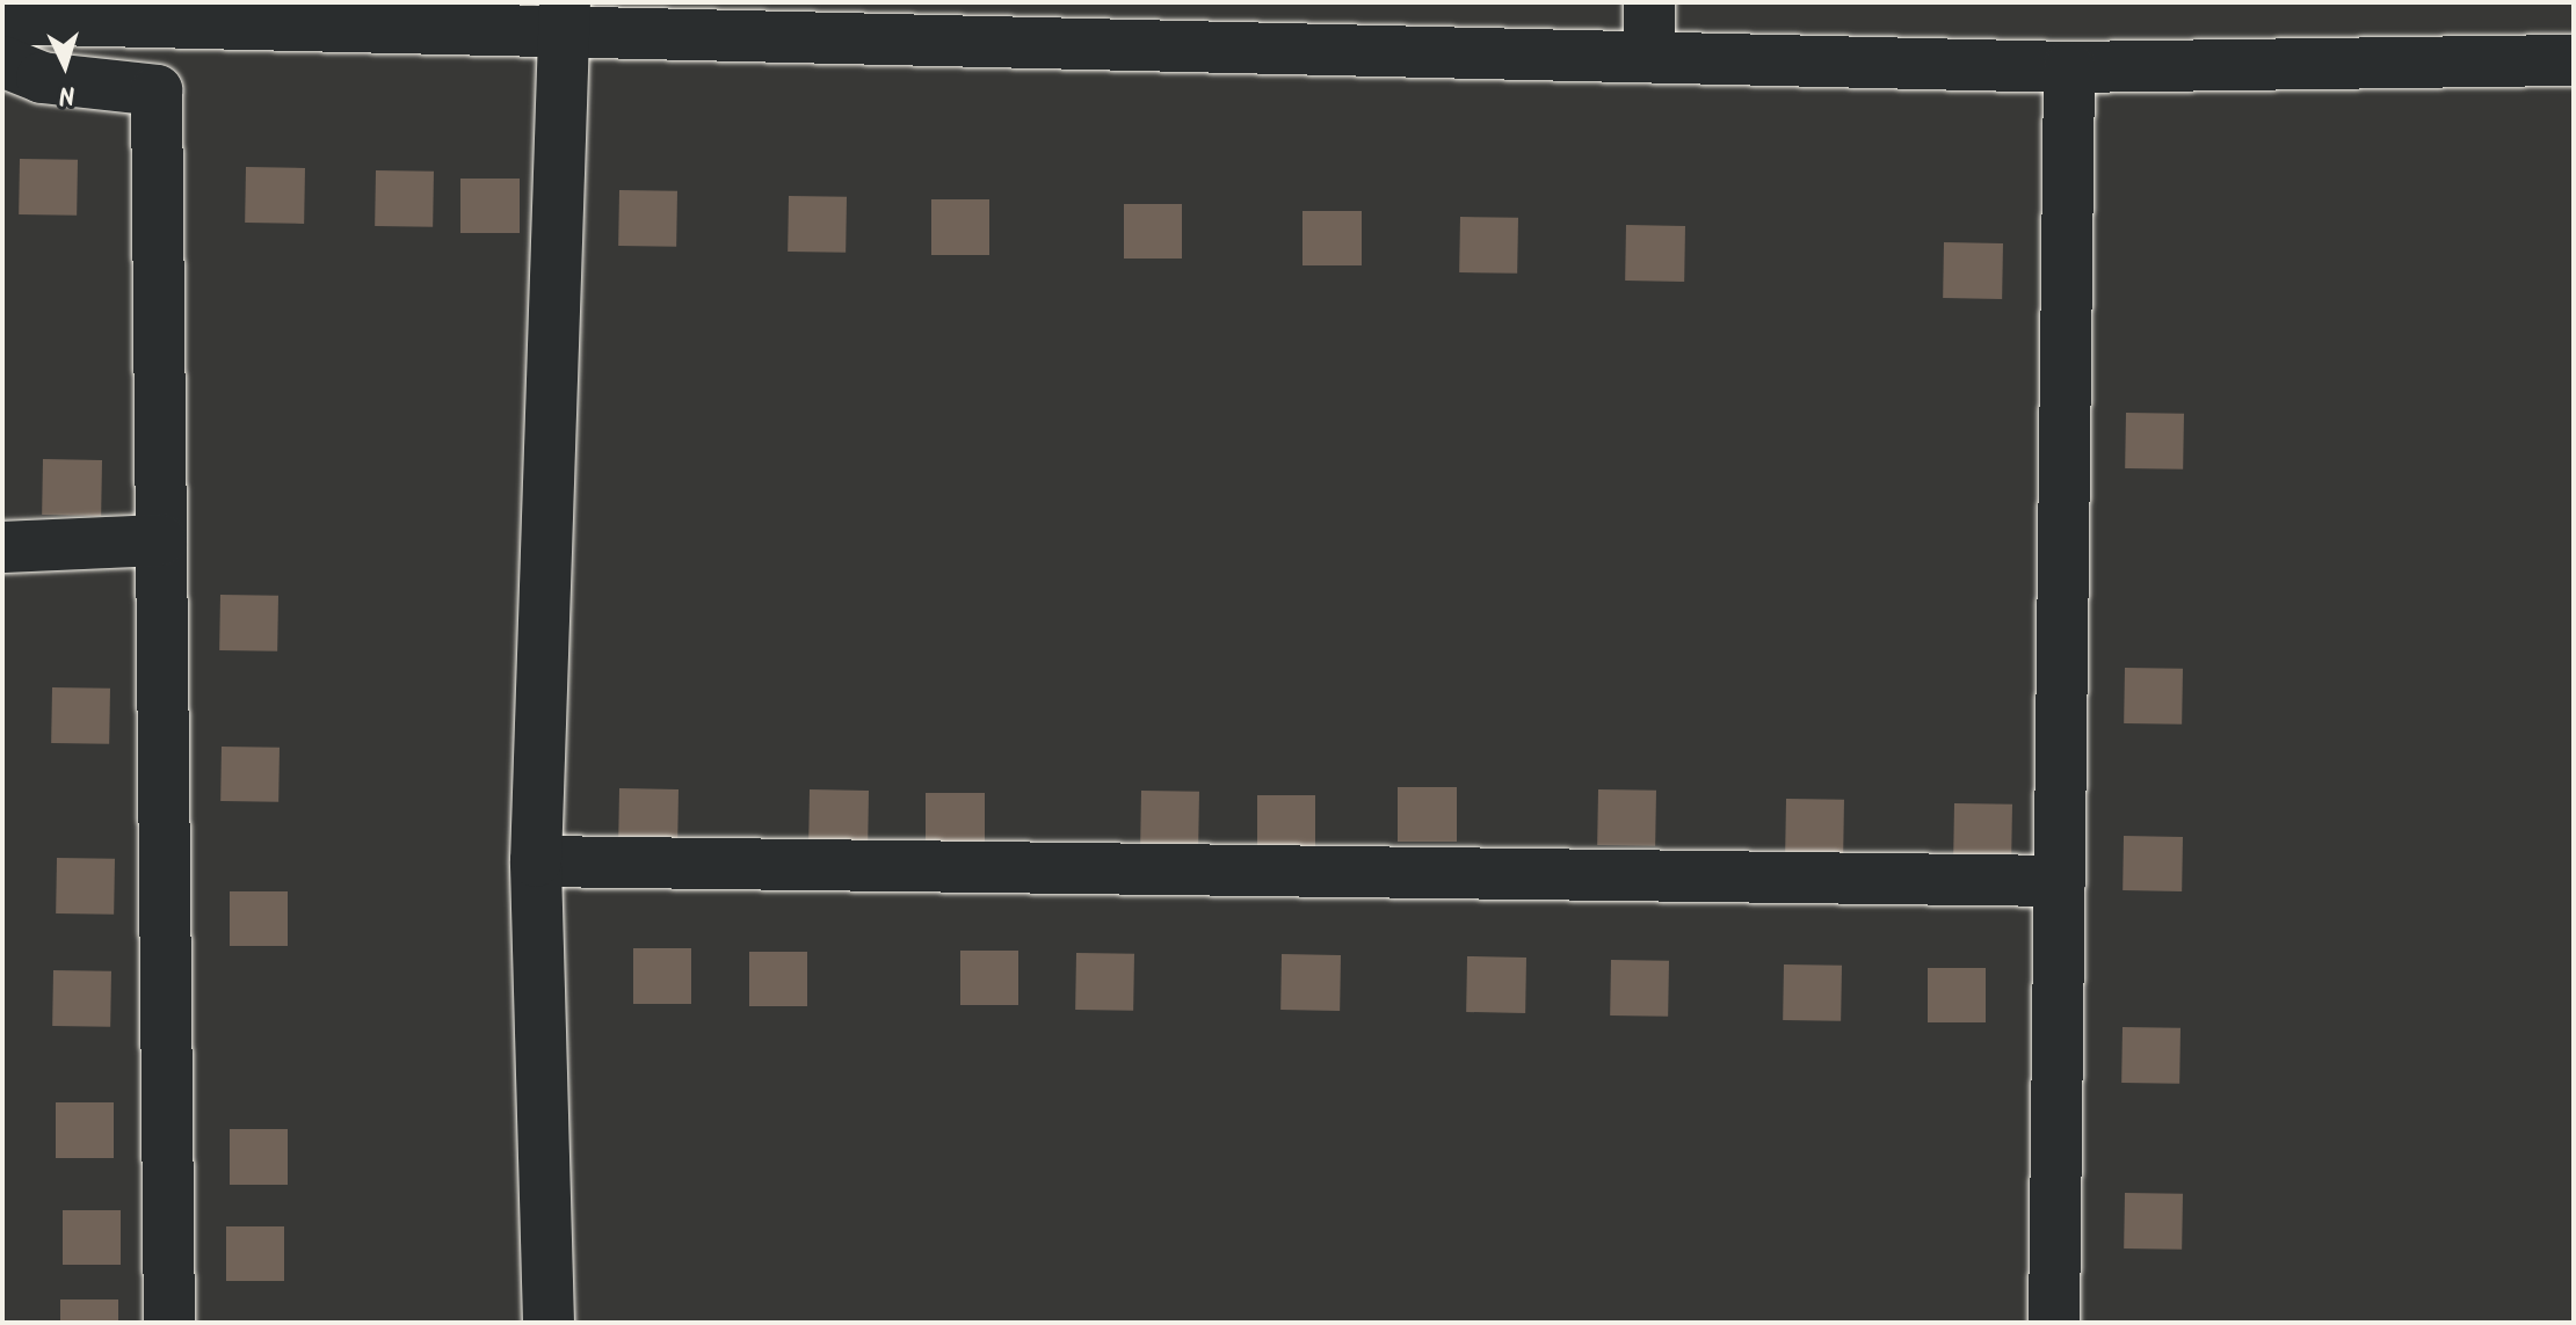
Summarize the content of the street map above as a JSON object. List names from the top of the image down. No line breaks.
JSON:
{"north":"bottom"}
